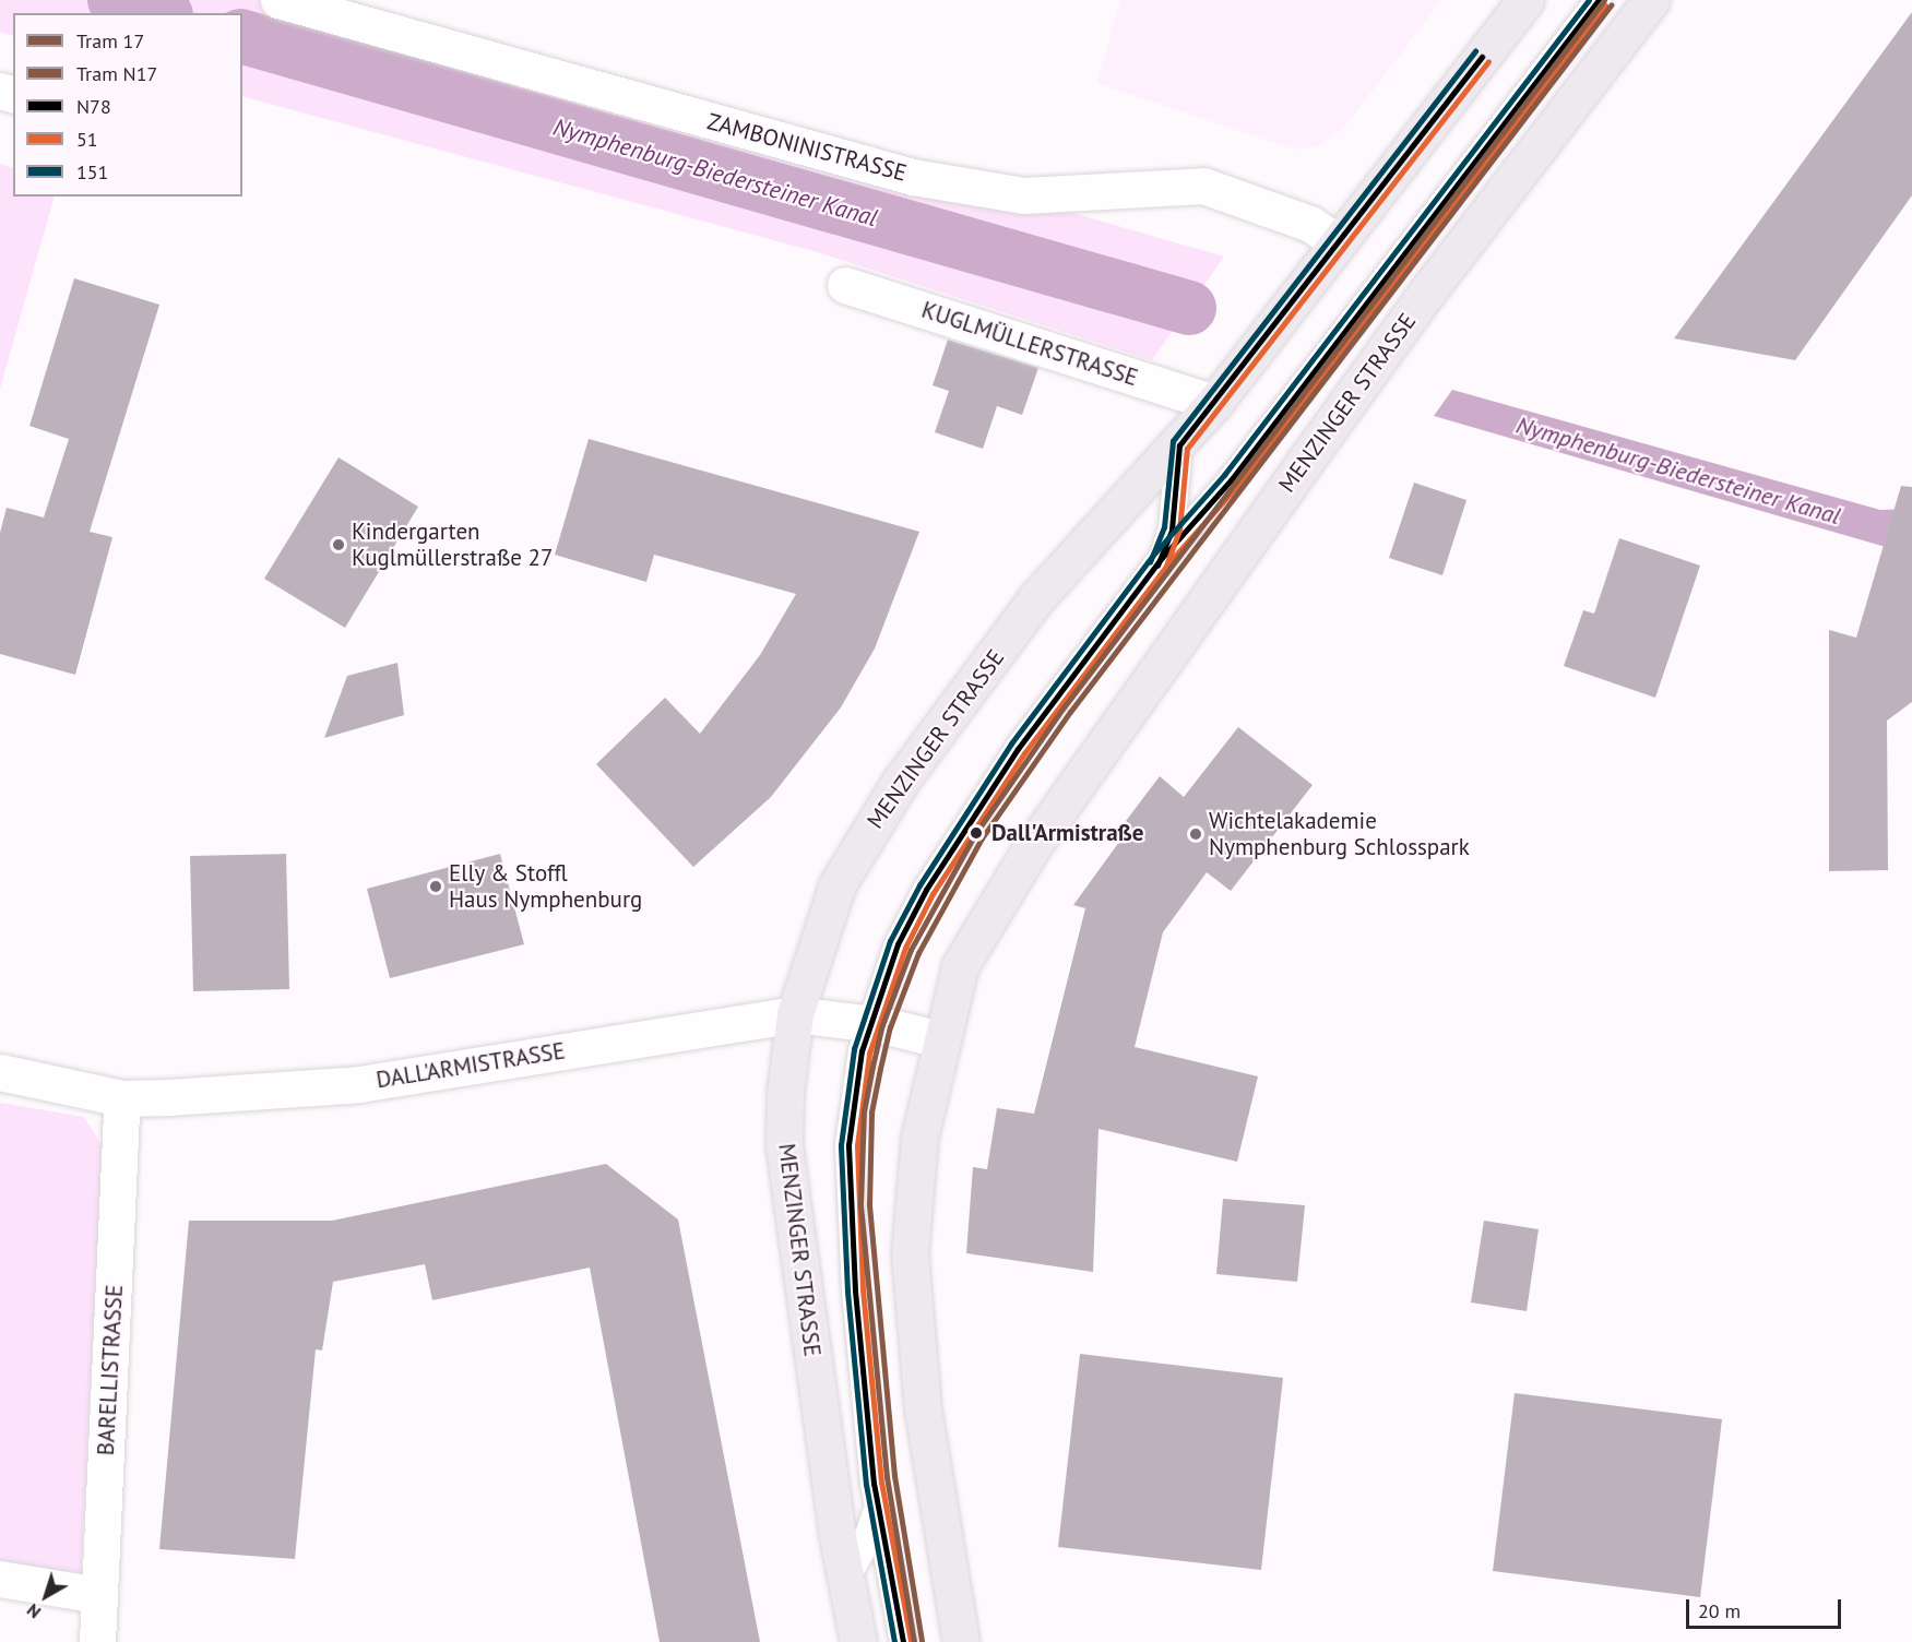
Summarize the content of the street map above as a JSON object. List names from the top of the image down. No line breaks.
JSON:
{"streets":{"main road":["MENZINGER STRASSE"],"street":["ZAMBONINISTRASSE","KUGLMÜLLERSTRASSE","DALL'ARMISTRASSE","BARELLISTRASSE"]},"crossings":[["ZAMBONINISTRASSE","MENZINGER STRASSE"],["KUGLMÜLLERSTRASSE","MENZINGER STRASSE"],["MENZINGER STRASSE","DALL'ARMISTRASSE"],["DALL'ARMISTRASSE","BARELLISTRASSE"]],"water":["Nymphenburg-Biedersteiner Kanal"],"places":["Kindergarten Kuglmüllerstraße 27","Dall'Armistraße","Wichtelakademie Nymphenburg Schlosspark","Elly & Stoffl Haus Nymphenburg"],"lines":["tram line 17","transit line N78","transit line 151","tram line N17","transit line 51"],"legend":["Tram 17","Tram N17","N78","51","151"],"scale_bar":"20 m","north":"bottom left"}
